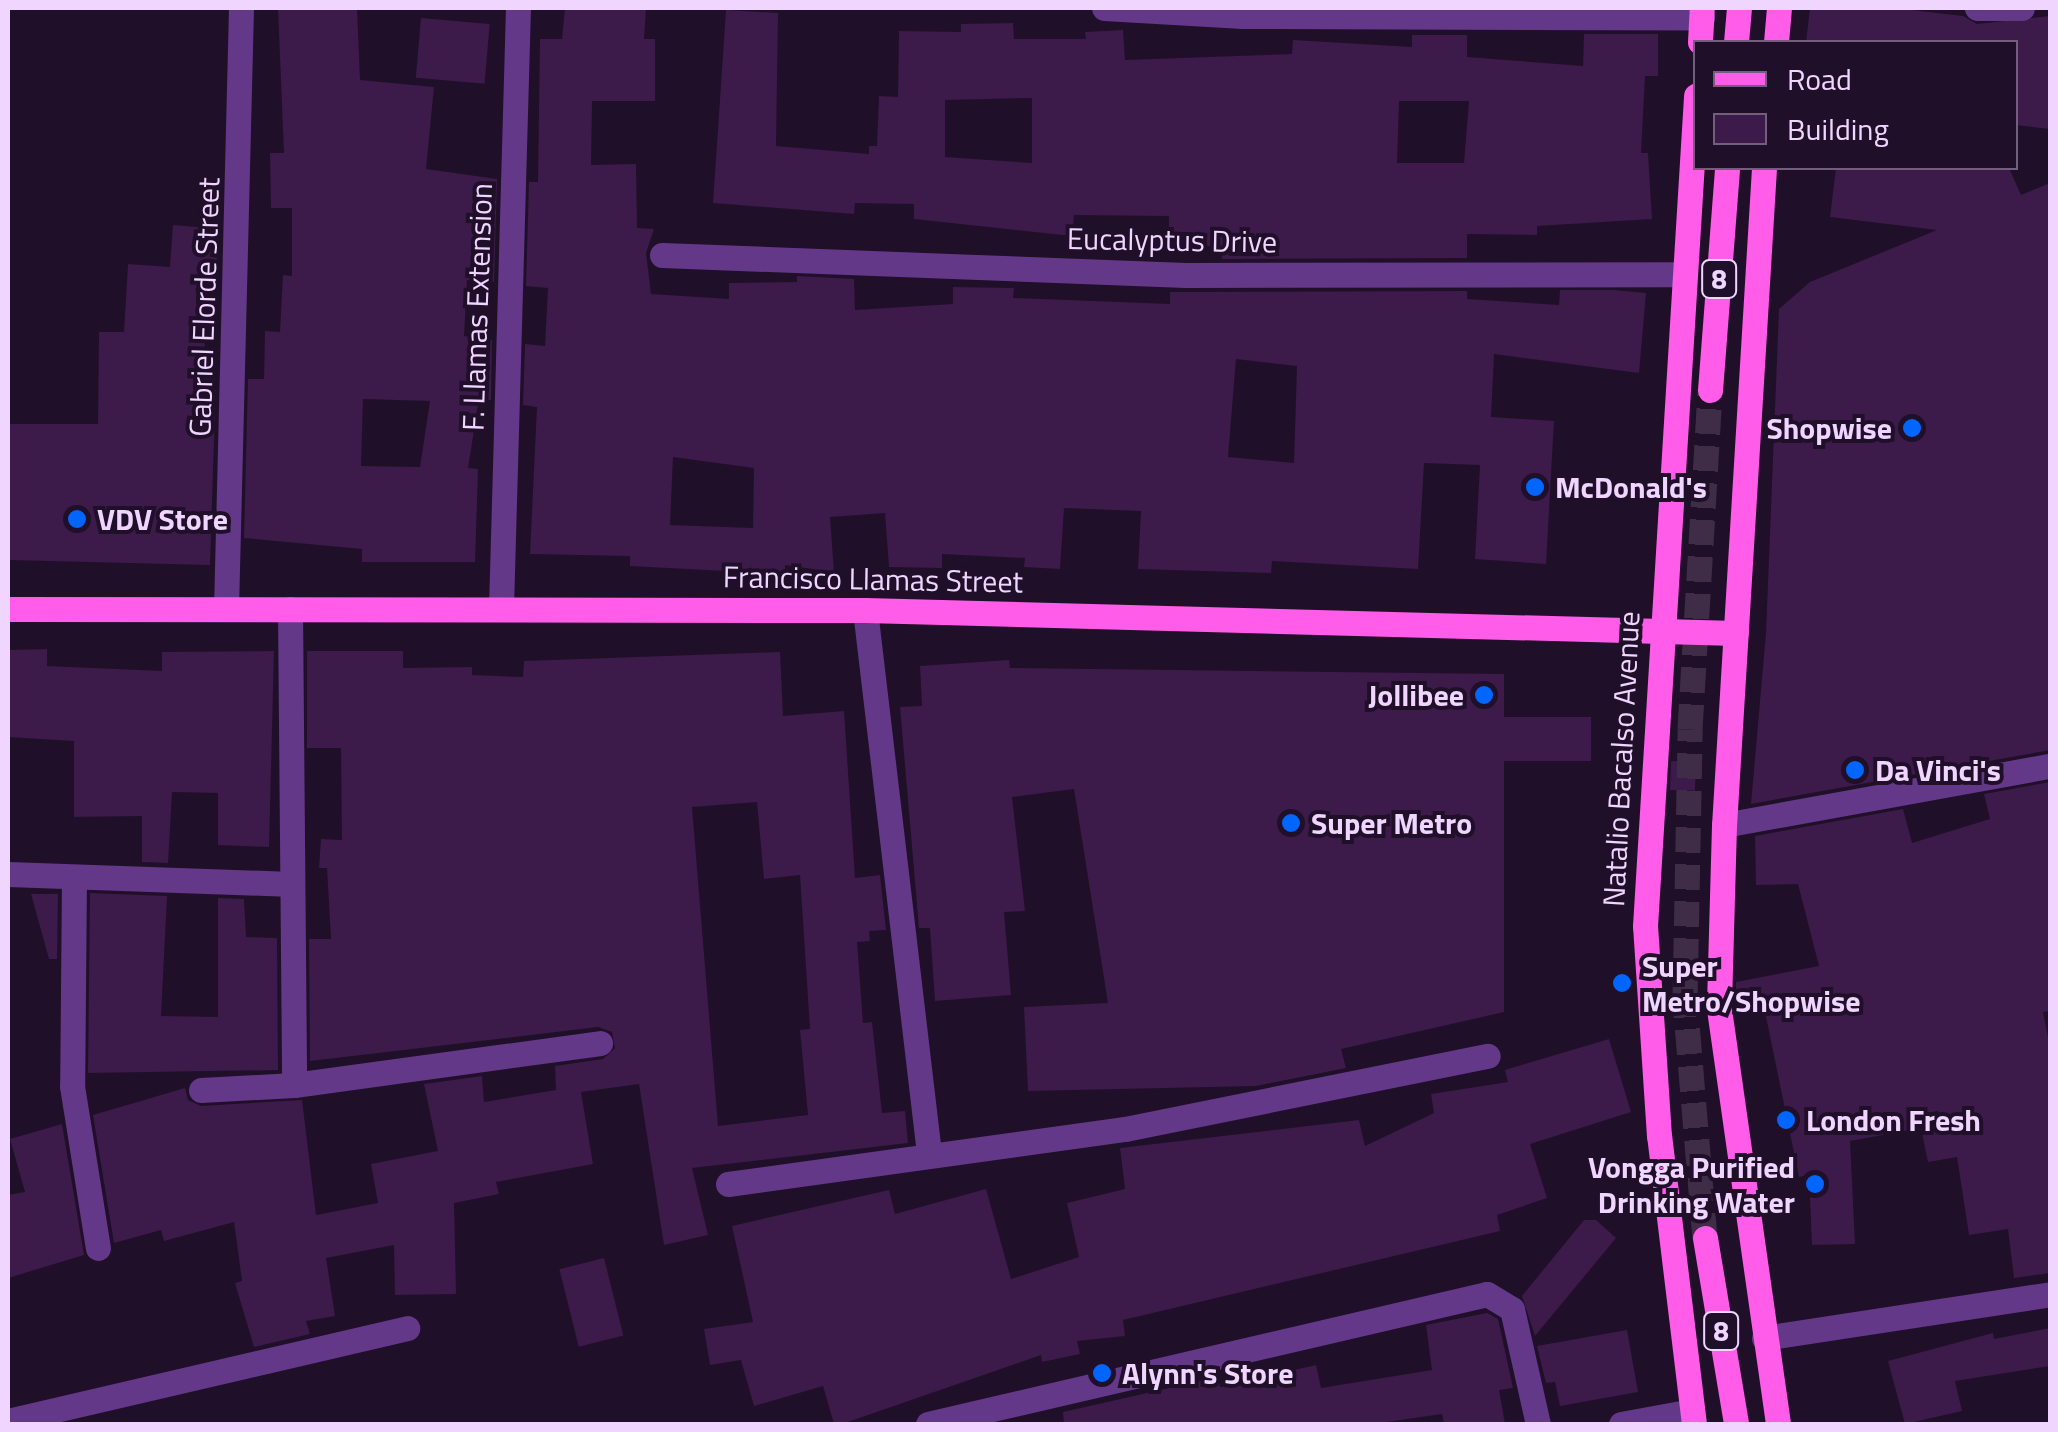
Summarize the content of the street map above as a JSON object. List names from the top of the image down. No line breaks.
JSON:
{"streets":{"main road":["8","Francisco Llamas Street","Natalio Bacalso Avenue"],"street":["Eucalyptus Drive","Gabriel Elorde Street","F. Llamas Extension"]},"crossings":[["Eucalyptus Drive","Natalio Bacalso Avenue"],["8","Francisco Llamas Street"],["Gabriel Elorde Street","Francisco Llamas Street"],["F. Llamas Extension","Francisco Llamas Street"],["Francisco Llamas Street","Natalio Bacalso Avenue"]],"places":["Shopwise","McDonald's","VDV Store","Jollibee","Da Vinci's","Super Metro","Super Metro/Shopwise","London Fresh","Vongga Purified Drinking Water","Alynn's Store"],"legend":["Road","Building"]}
